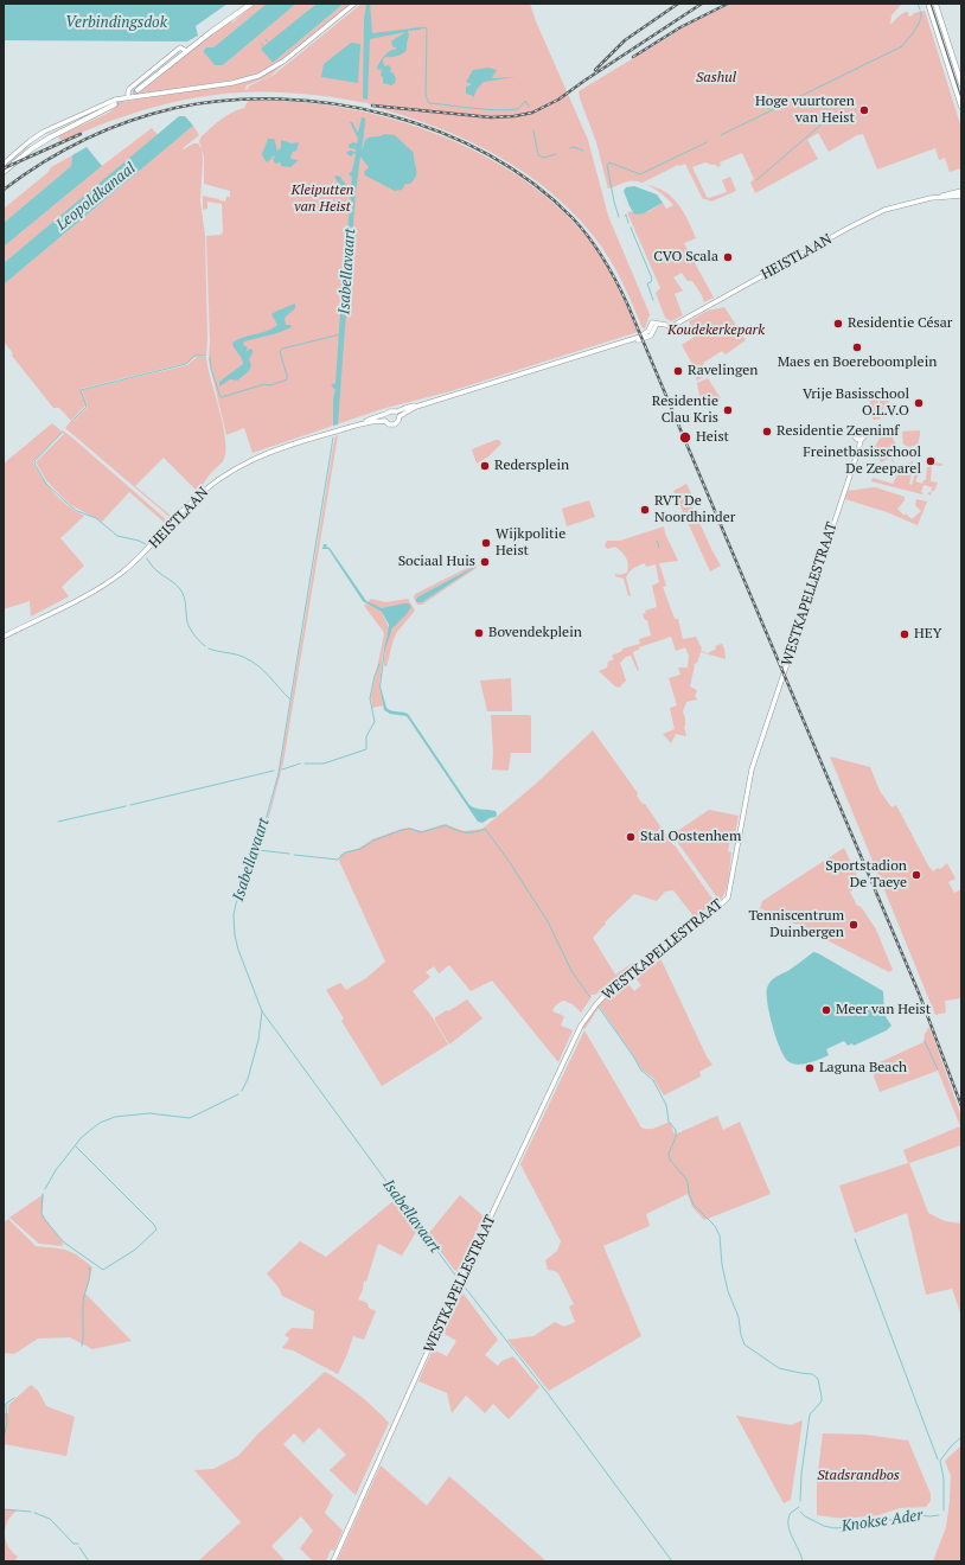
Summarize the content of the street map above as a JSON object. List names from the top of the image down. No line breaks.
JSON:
{"streets":{"street":["HEISTLAAN","WESTKAPELLESTRAAT"]},"water":["Verbindingsdok","Leopoldkanaal","Isabellavaart","Knokse Ader"],"parks":["Sashul","Kleiputten van Heist","Koudekerkepark","Stadsrandbos"],"places":["Hoge vuurtoren van Heist","CVO Scala","Residentie César","Maes en Boereboomplein","Ravelingen","Vrije Basisschool O.L.V.O","Residentie Clau Kris","Residentie Zeenimf","Heist","Freinetbasisschool De Zeeparel","Redersplein","RVT De Noordhinder","Wijkpolitie Heist","Sociaal Huis","Bovendekplein","HEY","Stal Oostenhem","Sportstadion De Taeye","Tenniscentrum Duinbergen","Meer van Heist","Laguna Beach"]}
